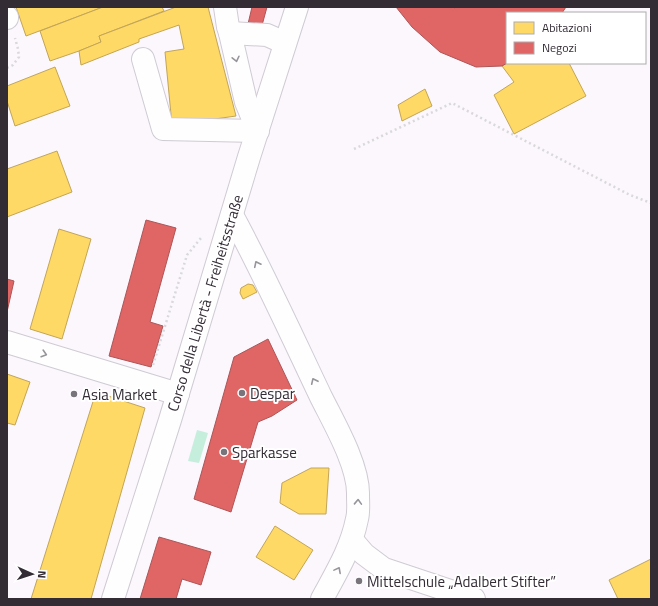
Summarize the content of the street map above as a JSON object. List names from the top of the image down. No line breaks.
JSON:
{"streets":{"street":["Corso della Libertà - Freiheitsstraße"]},"places":["Despar","Asia Market","Sparkasse","Mittelschule „Adalbert Stifter”"],"legend":["Abitazioni","Negozi"],"north":"right"}
